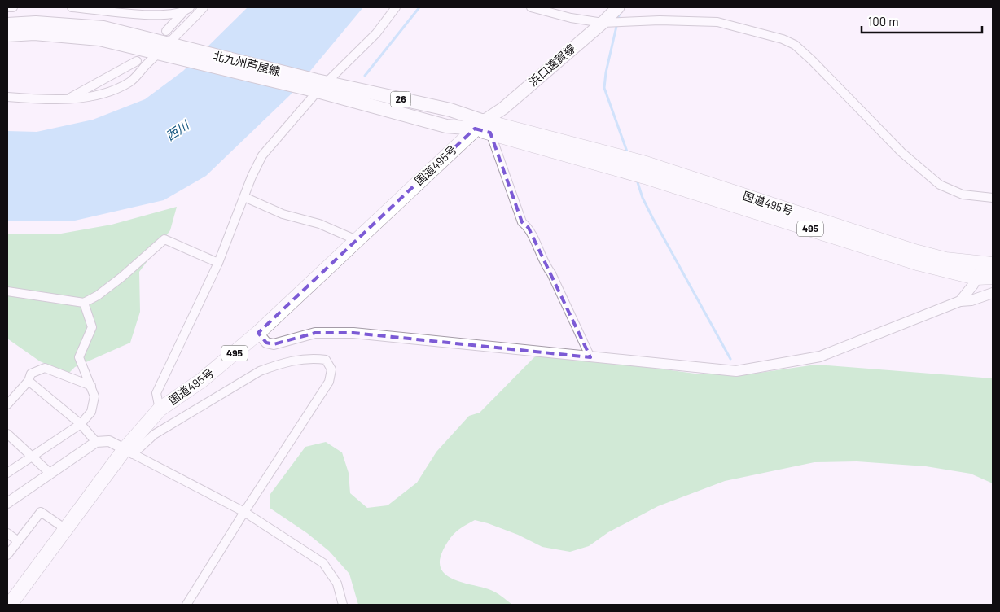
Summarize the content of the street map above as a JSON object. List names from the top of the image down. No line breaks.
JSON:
{"streets":{"highway":["国道495号","495"],"main road":["北九州芦屋線","浜口遠賀線","26"]},"crossings":[["北九州芦屋線","浜口遠賀線"],["北九州芦屋線","国道495号"],["浜口遠賀線","国道495号"]],"water":["西川"],"scale_bar":"100 m"}
